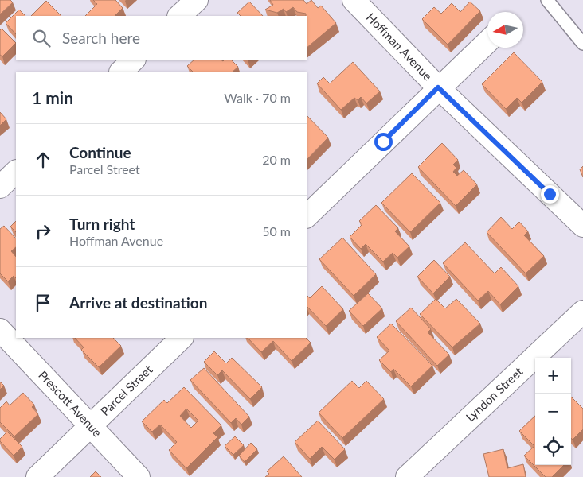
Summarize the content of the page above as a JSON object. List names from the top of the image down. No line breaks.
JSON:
{"streets":{"street":["Hoffman Avenue","Parcel Street","Lyndon Street","Prescott Avenue"]},"crossings":[["Parcel Street","Prescott Avenue"]],"north":"left","page":{"search":"Search here","heading":["1 min","Walk · 70 m"],"list":[["Continue","Parcel Street","20 m"],["Turn right","Hoffman Avenue","50 m"],"Arrive at destination"],"map_buttons":["+","−"]}}
